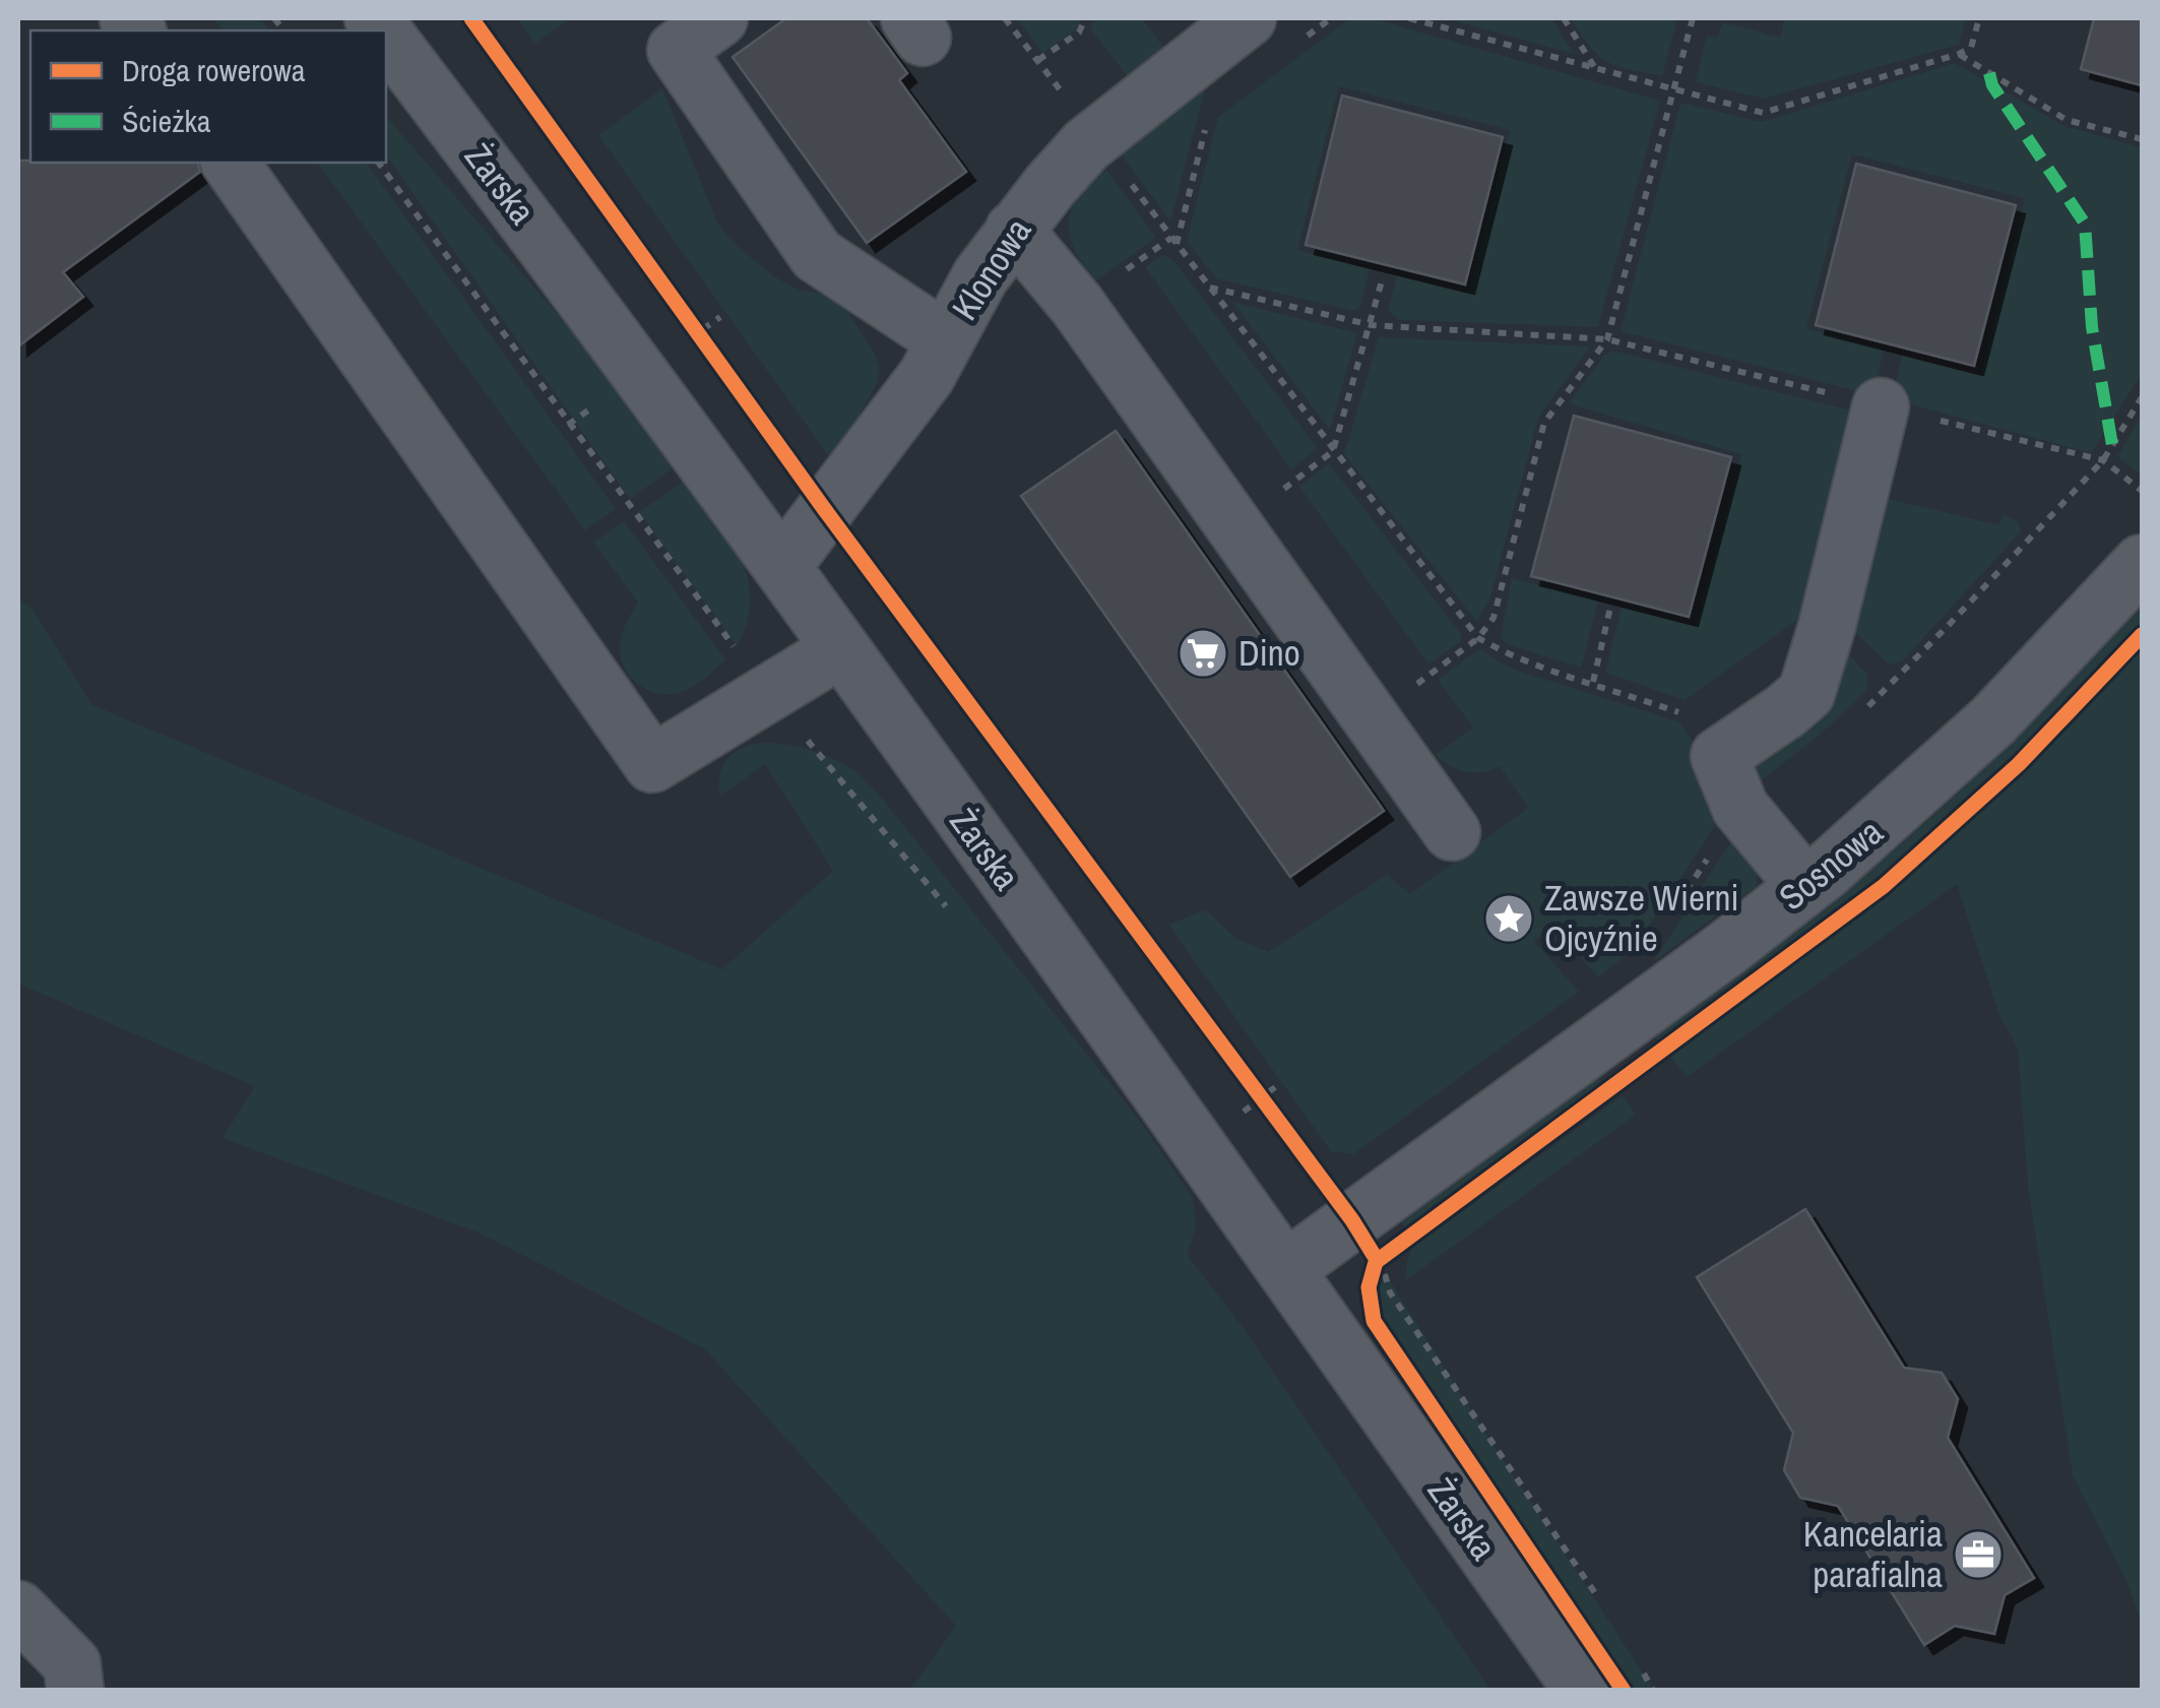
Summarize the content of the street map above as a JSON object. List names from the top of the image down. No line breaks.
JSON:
{"streets":{"street":["Żarska","Klonowa","Sosnowa"]},"crossings":[["Żarska","Klonowa"],["Żarska","Sosnowa"]],"places":{"supermarket":["Dino"],"place":["Zawsze Wierni Ojcyźnie"],"office":["Kancelaria parafialna"]},"legend":["Droga rowerowa","Ścieżka"]}
